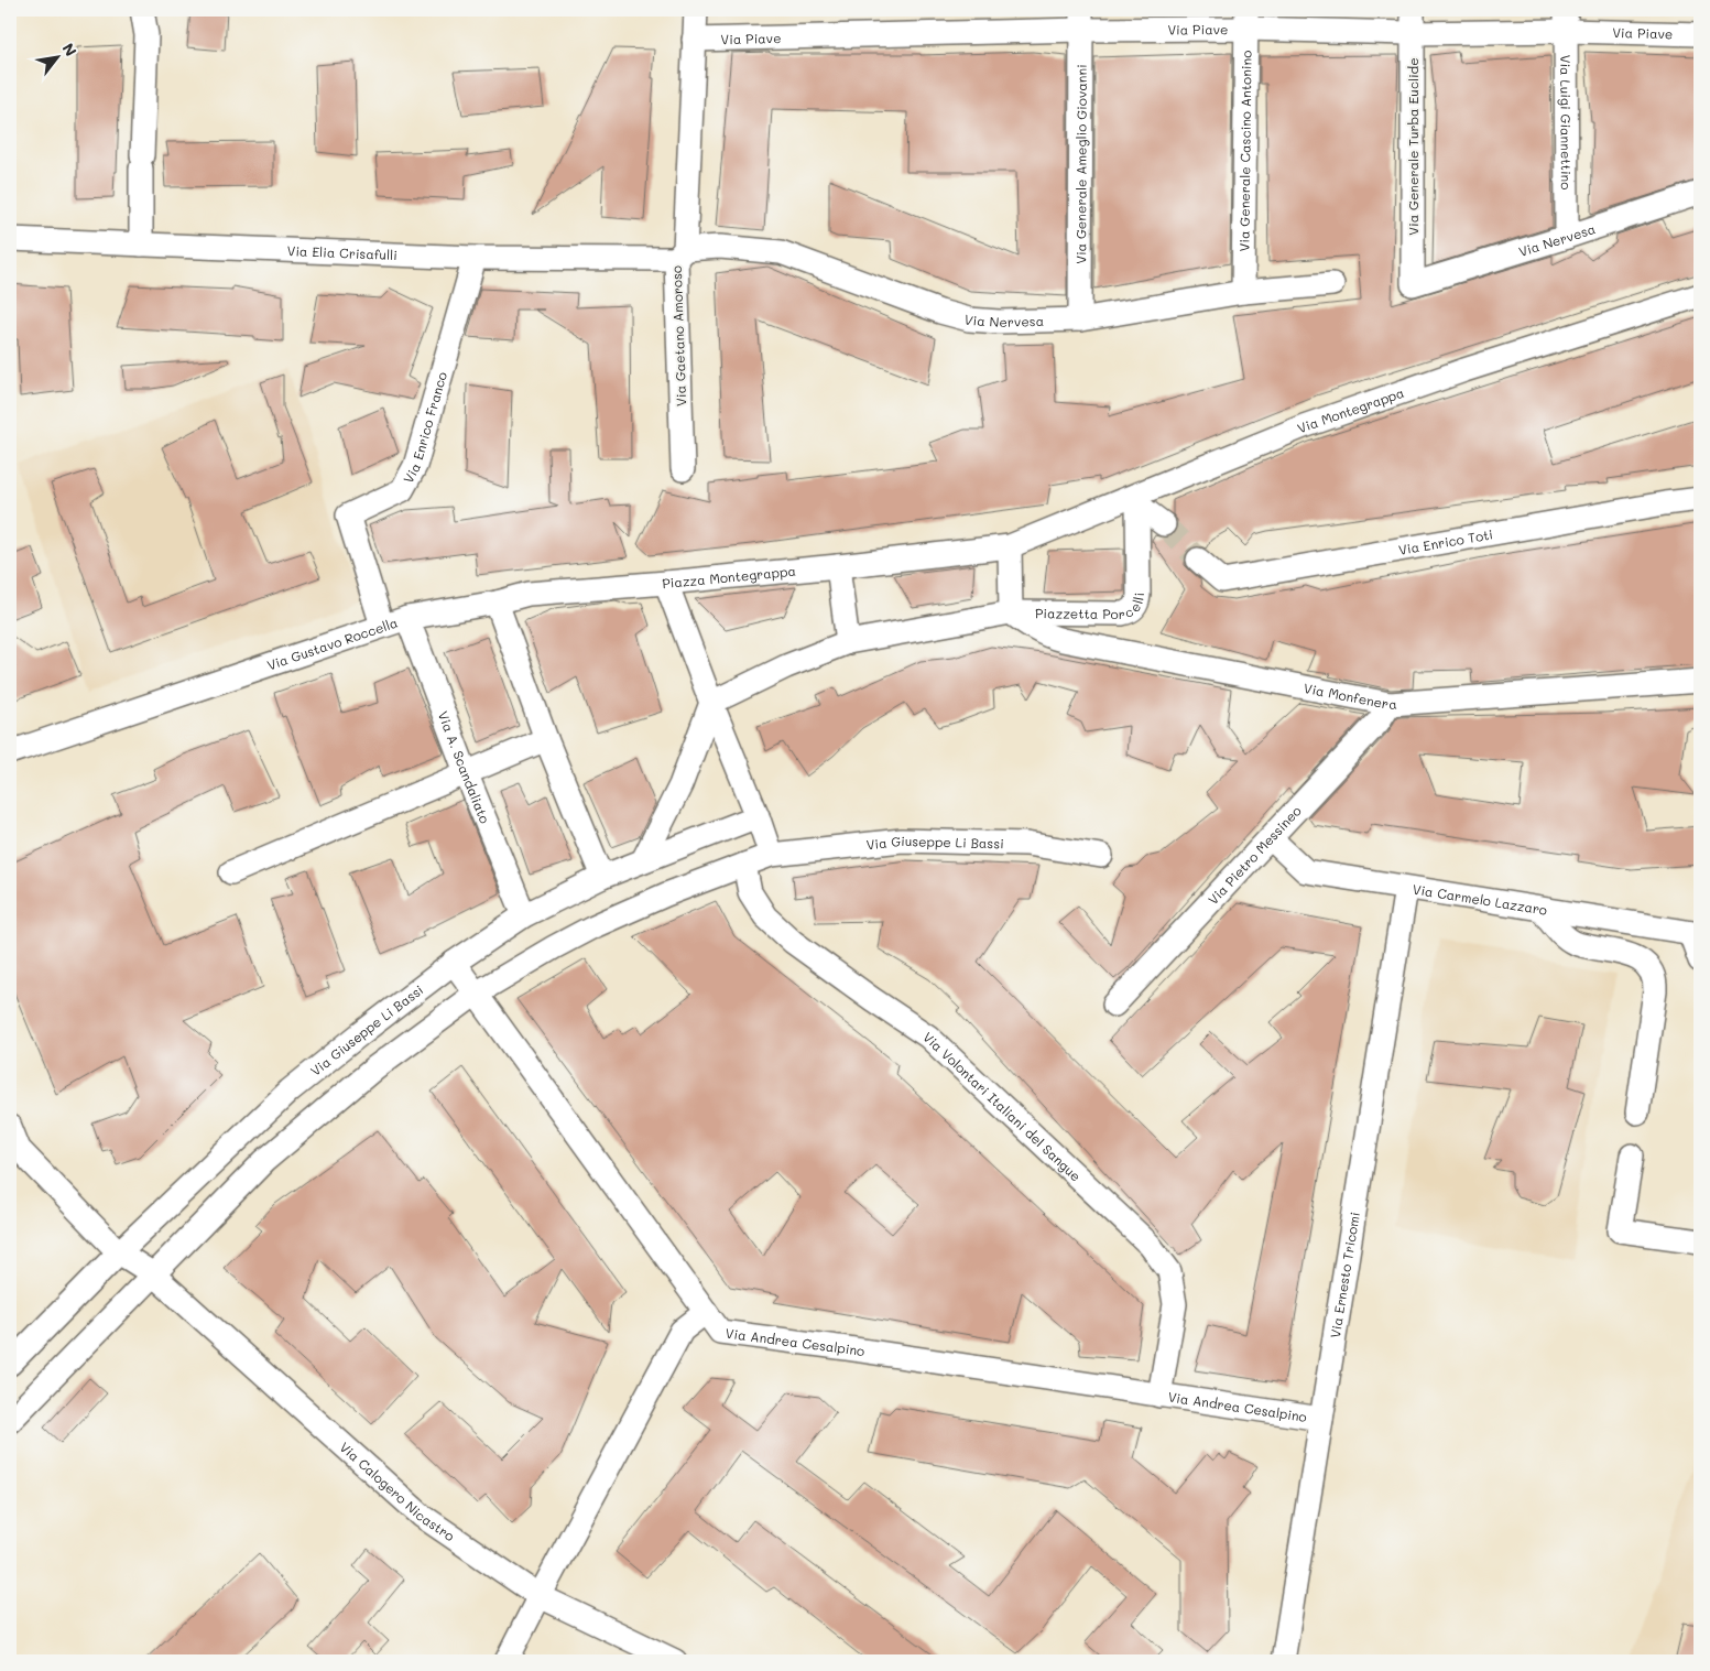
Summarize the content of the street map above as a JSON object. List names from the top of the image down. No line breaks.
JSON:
{"streets":{"street":["Via Piave","Via Luigi Giannettino","Via Generale Turba Euclide","Via Generale Cascino Antonino","Via Generale Ameglio Giovanni","Via Nervesa","Via Elia Crisafulli","Via Gaetano Amoroso","Via Montegrappa","Via Enrico Franco","Via Enrico Toti","Piazza Montegrappa","Piazzetta Porcelli","Via Gustavo Roccella","Via Monfenera","Via A. Scandaliato","Via Giuseppe Li Bassi","Via Pietro Messineo","Via Carmelo Lazzaro","Via Volontari Italiani del Sangue","Via Ernesto Tricomi","Via Andrea Cesalpino","Via Calogero Nicastro"]},"crossings":[["Via Piave","Via Luigi Giannettino"],["Via Piave","Via Generale Turba Euclide"],["Via Piave","Via Generale Cascino Antonino"],["Via Piave","Via Generale Ameglio Giovanni"],["Via Piave","Via Gaetano Amoroso"],["Via Luigi Giannettino","Via Nervesa"],["Via Generale Turba Euclide","Via Nervesa"],["Via Generale Cascino Antonino","Via Nervesa"],["Via Generale Ameglio Giovanni","Via Nervesa"],["Via Nervesa","Via Elia Crisafulli"],["Via Nervesa","Via Gaetano Amoroso"],["Via Elia Crisafulli","Via Gaetano Amoroso"],["Via Elia Crisafulli","Via Enrico Franco"],["Via Montegrappa","Piazza Montegrappa"],["Via Montegrappa","Piazzetta Porcelli"],["Via Enrico Franco","Via Gustavo Roccella"],["Piazza Montegrappa","Via Gustavo Roccella"],["Piazza Montegrappa","Via Giuseppe Li Bassi"],["Piazzetta Porcelli","Via Monfenera"],["Via Gustavo Roccella","Via A. Scandaliato"],["Via Monfenera","Via Pietro Messineo"],["Via A. Scandaliato","Via Giuseppe Li Bassi"],["Via Giuseppe Li Bassi","Via Volontari Italiani del Sangue"],["Via Giuseppe Li Bassi","Via Andrea Cesalpino"],["Via Giuseppe Li Bassi","Via Calogero Nicastro"],["Via Pietro Messineo","Via Carmelo Lazzaro"],["Via Carmelo Lazzaro","Via Ernesto Tricomi"],["Via Volontari Italiani del Sangue","Via Andrea Cesalpino"],["Via Ernesto Tricomi","Via Andrea Cesalpino"]],"north":"top right"}
